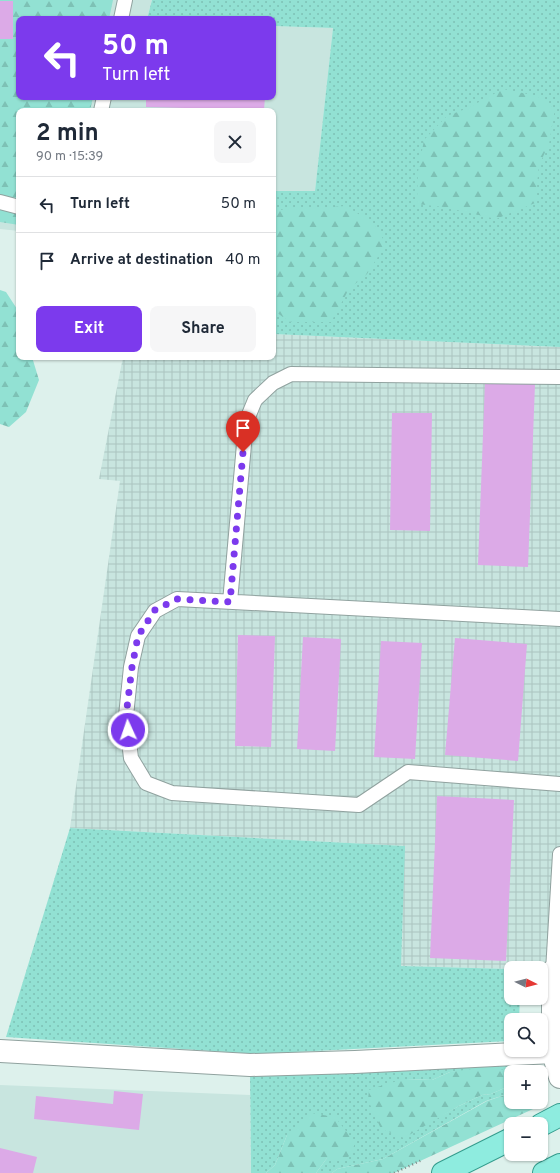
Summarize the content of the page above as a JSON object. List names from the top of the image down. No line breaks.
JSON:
{"north":"right","page":{"turn":["50 m","Turn left"],"heading":["2 min","90 m · 15:39"],"list":[{"name":"Turn left","value":"50 m"},{"name":"Arrive at destination","value":"40 m"}],"buttons":["Exit","Share"],"map_buttons":["+","−"]}}
